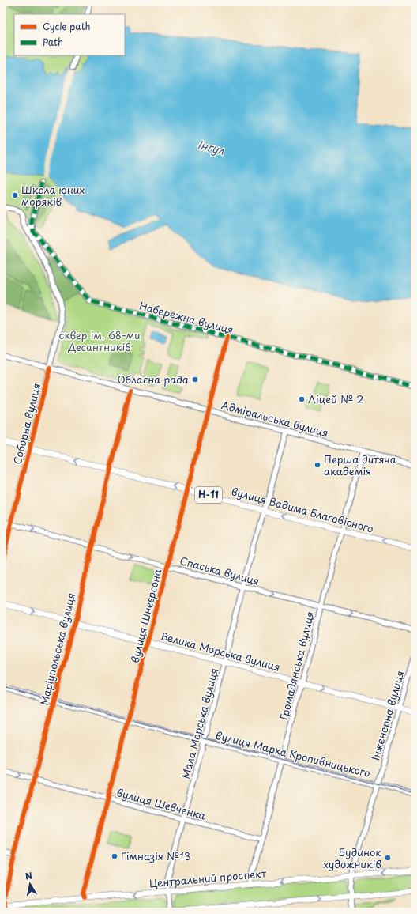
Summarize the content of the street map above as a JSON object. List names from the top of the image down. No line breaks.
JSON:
{"streets":{"main road":["Н-11","вулиця Вадима Благовісного","Велика Морська вулиця","Центральний проспект"],"street":["Набережна вулиця","Адміральська вулиця","Соборна вулиця","Спаська вулиця","вулиця Шнеєрсона","Маріупольська вулиця","Громадянська вулиця","Інженерна вулиця","Мала Морська вулиця","вулиця Марка Кропивницького","вулиця Шевченка"]},"crossings":[["Набережна вулиця","вулиця Шнеєрсона"],["Адміральська вулиця","Соборна вулиця"],["Адміральська вулиця","вулиця Шнеєрсона"],["Адміральська вулиця","Маріупольська вулиця"],["Адміральська вулиця","Громадянська вулиця"],["Адміральська вулиця","Мала Морська вулиця"],["Соборна вулиця","вулиця Вадима Благовісного"],["Соборна вулиця","Спаська вулиця"],["вулиця Вадима Благовісного","вулиця Шнеєрсона"],["вулиця Вадима Благовісного","Маріупольська вулиця"],["вулиця Вадима Благовісного","Громадянська вулиця"],["вулиця Вадима Благовісного","Мала Морська вулиця"],["Спаська вулиця","вулиця Шнеєрсона"],["Спаська вулиця","Маріупольська вулиця"],["Спаська вулиця","Громадянська вулиця"],["Спаська вулиця","Мала Морська вулиця"],["вулиця Шнеєрсона","Велика Морська вулиця"],["вулиця Шнеєрсона","вулиця Марка Кропивницького"],["вулиця Шнеєрсона","вулиця Шевченка"],["вулиця Шнеєрсона","Центральний проспект"],["Маріупольська вулиця","Велика Морська вулиця"],["Маріупольська вулиця","вулиця Марка Кропивницького"],["Маріупольська вулиця","вулиця Шевченка"],["Маріупольська вулиця","Центральний проспект"],["Велика Морська вулиця","Громадянська вулиця"],["Велика Морська вулиця","Інженерна вулиця"],["Велика Морська вулиця","Мала Морська вулиця"],["Громадянська вулиця","вулиця Марка Кропивницького"],["Громадянська вулиця","вулиця Шевченка"],["Громадянська вулиця","Центральний проспект"],["Інженерна вулиця","вулиця Марка Кропивницького"],["Інженерна вулиця","Центральний проспект"],["Мала Морська вулиця","вулиця Марка Кропивницького"],["Мала Морська вулиця","вулиця Шевченка"],["Мала Морська вулиця","Центральний проспект"]],"one_way":["вулиця Вадима Благовісного","Спаська вулиця","Велика Морська вулиця"],"water":["Інгул"],"parks":["сквер ім. 68-ми Десантників"],"places":["Школа юних моряків","Обласна рада","Ліцей № 2","Перша дитяча академія","Гімназія №13","Будинок художників"],"legend":["Cycle path","Path"],"north":"top"}
